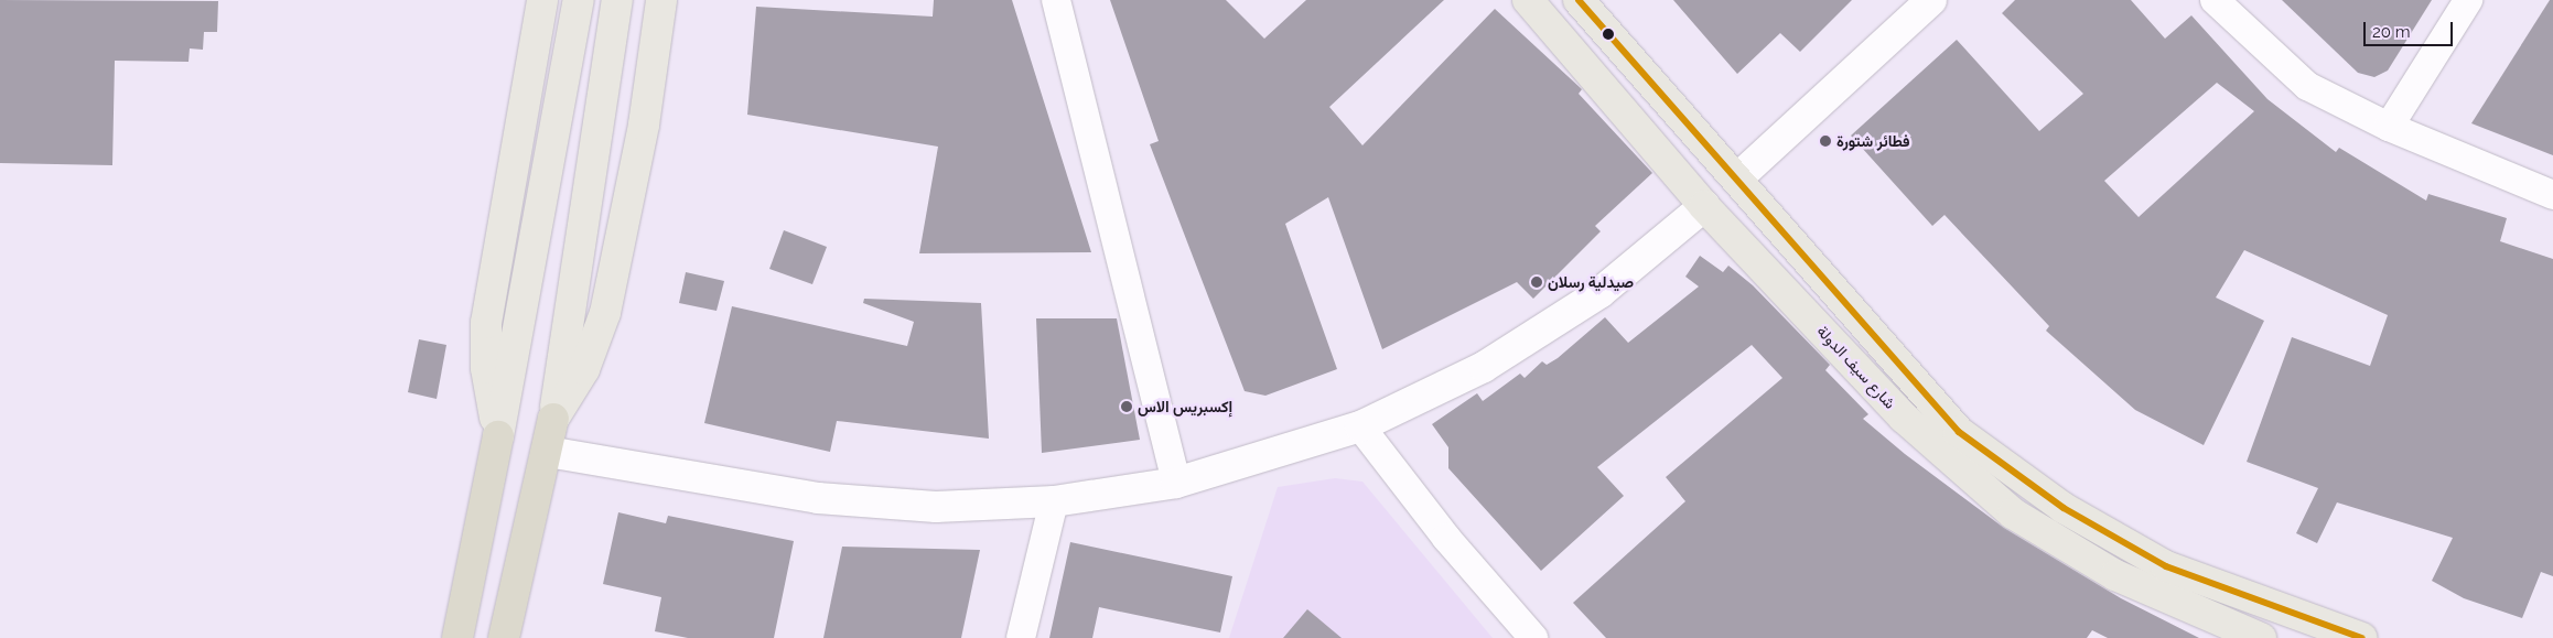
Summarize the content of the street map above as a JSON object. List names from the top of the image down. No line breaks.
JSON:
{"streets":{"main road":["شارع سيف الدولة"]},"places":["فطائر شتورة","صيدلية رسلان","إكسبريس الاس"],"scale_bar":"20 m"}
